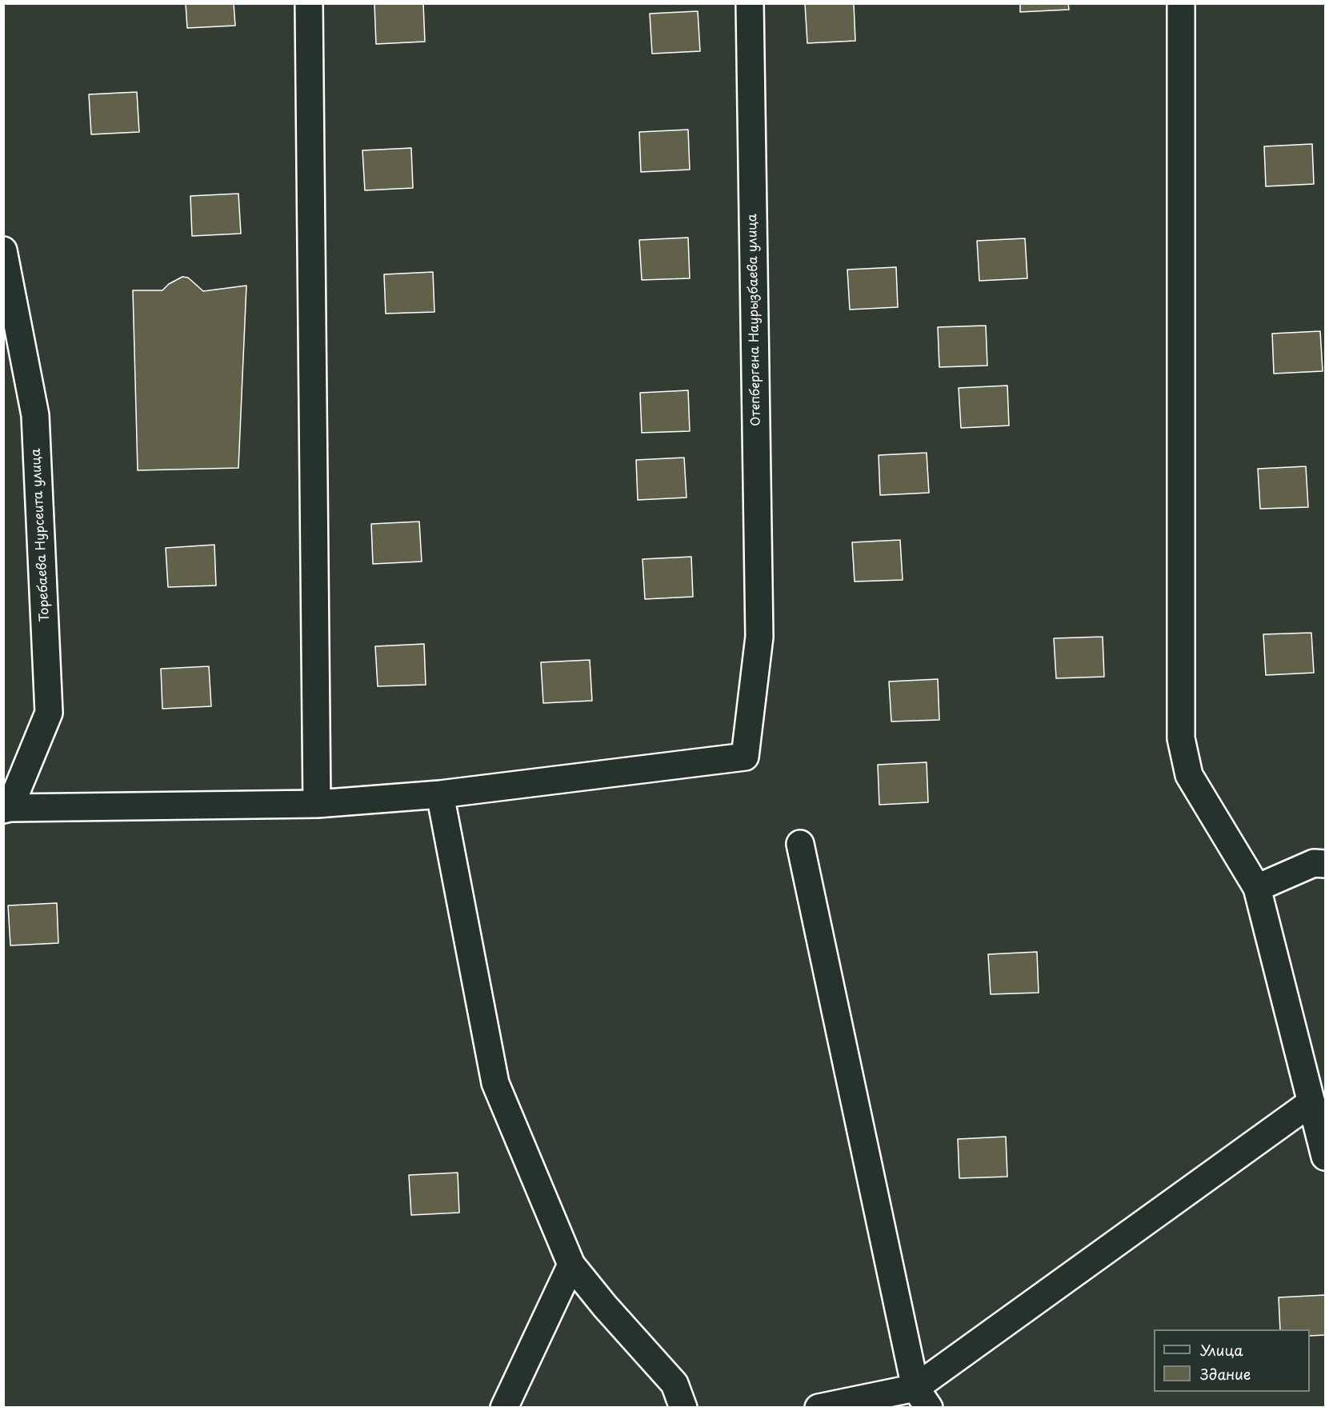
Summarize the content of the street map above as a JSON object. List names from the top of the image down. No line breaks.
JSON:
{"streets":{"street":["Отепбергена Наурызбаева улица","Торебаева Нурсеита улица"]},"legend":["Улица","Здание"]}
